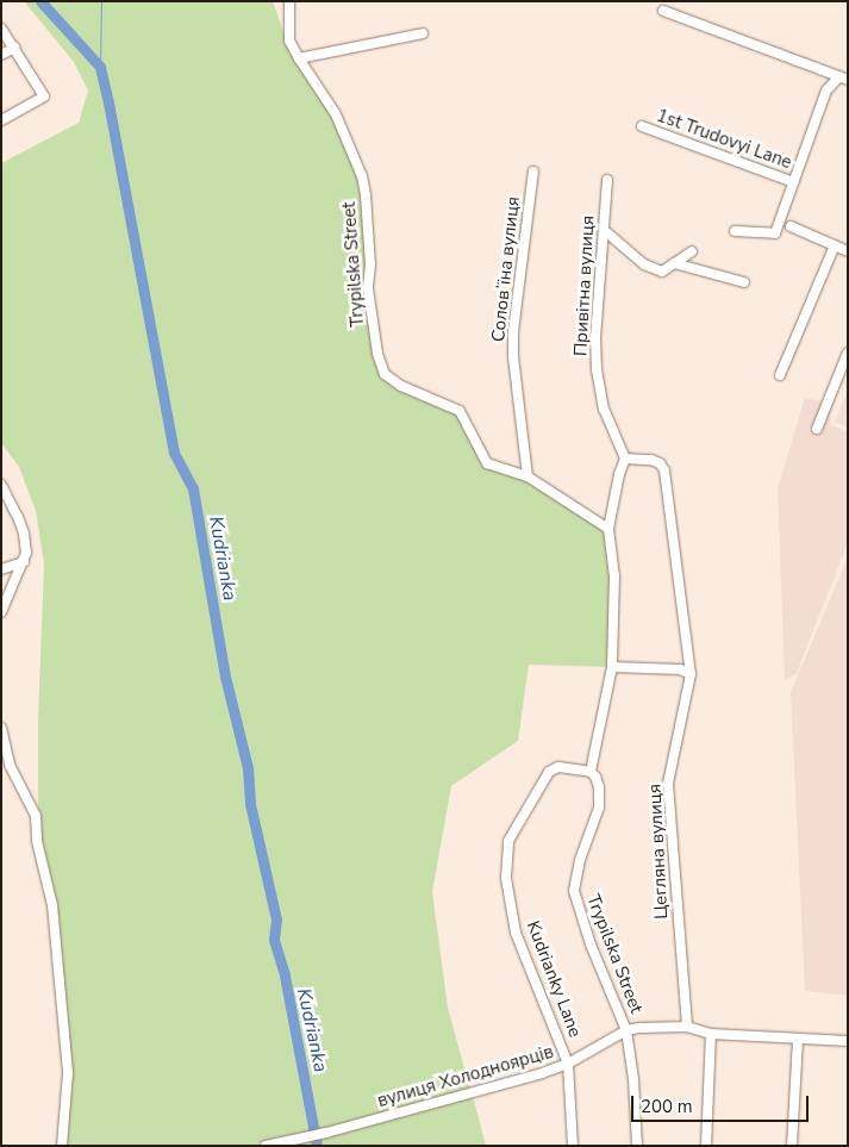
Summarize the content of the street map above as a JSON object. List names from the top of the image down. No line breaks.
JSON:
{"streets":{"street":["1st Trudovyi Lane","Trypilska Street","Соловʼїна вулиця","Привітна вулиця","Цегляна вулиця","Kudrianky Lane","вулиця Холодноярців"]},"crossings":[["Trypilska Street","Соловʼїна вулиця"],["Trypilska Street","Kudrianky Lane"],["Trypilska Street","вулиця Холодноярців"],["Привітна вулиця","Цегляна вулиця"],["Цегляна вулиця","вулиця Холодноярців"],["Kudrianky Lane","вулиця Холодноярців"]],"water":["Kudrianka"],"scale_bar":"200 m"}
